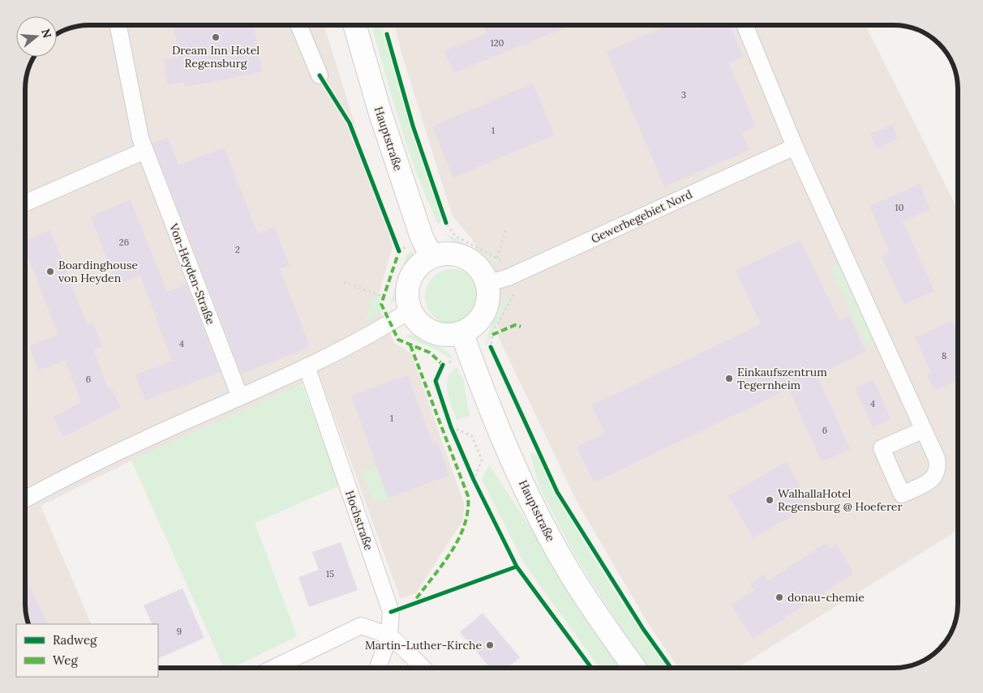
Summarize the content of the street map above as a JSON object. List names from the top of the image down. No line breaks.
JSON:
{"streets":{"main road":["Hauptstraße"],"street":["Gewerbegebiet Nord","Von-Heyden-Straße","Hochstraße"]},"crossings":[["Hauptstraße","Gewerbegebiet Nord"]],"places":["Dream Inn Hotel Regensburg","Boardinghouse von Heyden","Einkaufszentrum Tegernheim","WalhallaHotel Regensburg @ Hoeferer","donau-chemie","Martin-Luther-Kirche"],"house_numbers":["120","3","1","10","26","2","4","8","6","4","1","6","15","9"],"legend":["Radweg","Weg"],"north":"right"}
